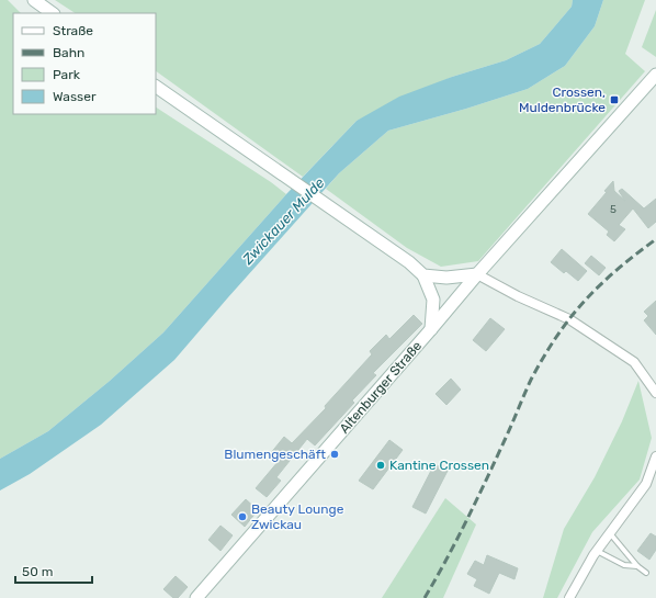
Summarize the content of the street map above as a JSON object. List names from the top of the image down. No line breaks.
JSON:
{"streets":{"street":["Altenburger Straße"]},"water":["Zwickauer Mulde"],"places":{"transit":["Crossen, Muldenbrücke"],"other":["Blumengeschäft","Kantine Crossen","Beauty Lounge Zwickau"]},"house_numbers":["5"],"legend":["Straße","Bahn","Park","Wasser"],"scale_bar":"50 m"}
